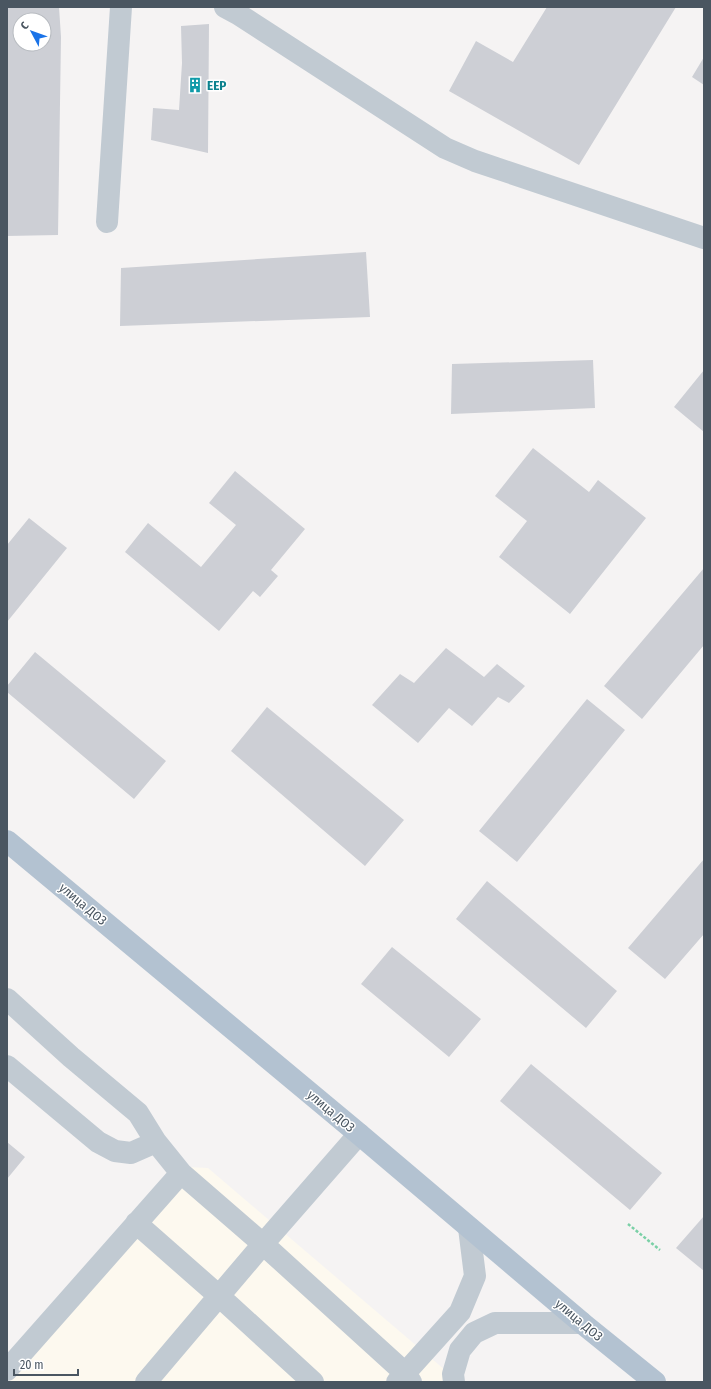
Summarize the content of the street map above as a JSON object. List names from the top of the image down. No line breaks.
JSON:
{"streets":{"main road":["улица ДОЗ"]},"places":{"building":["EEP"]},"scale_bar":"20 m","north":"top left"}
